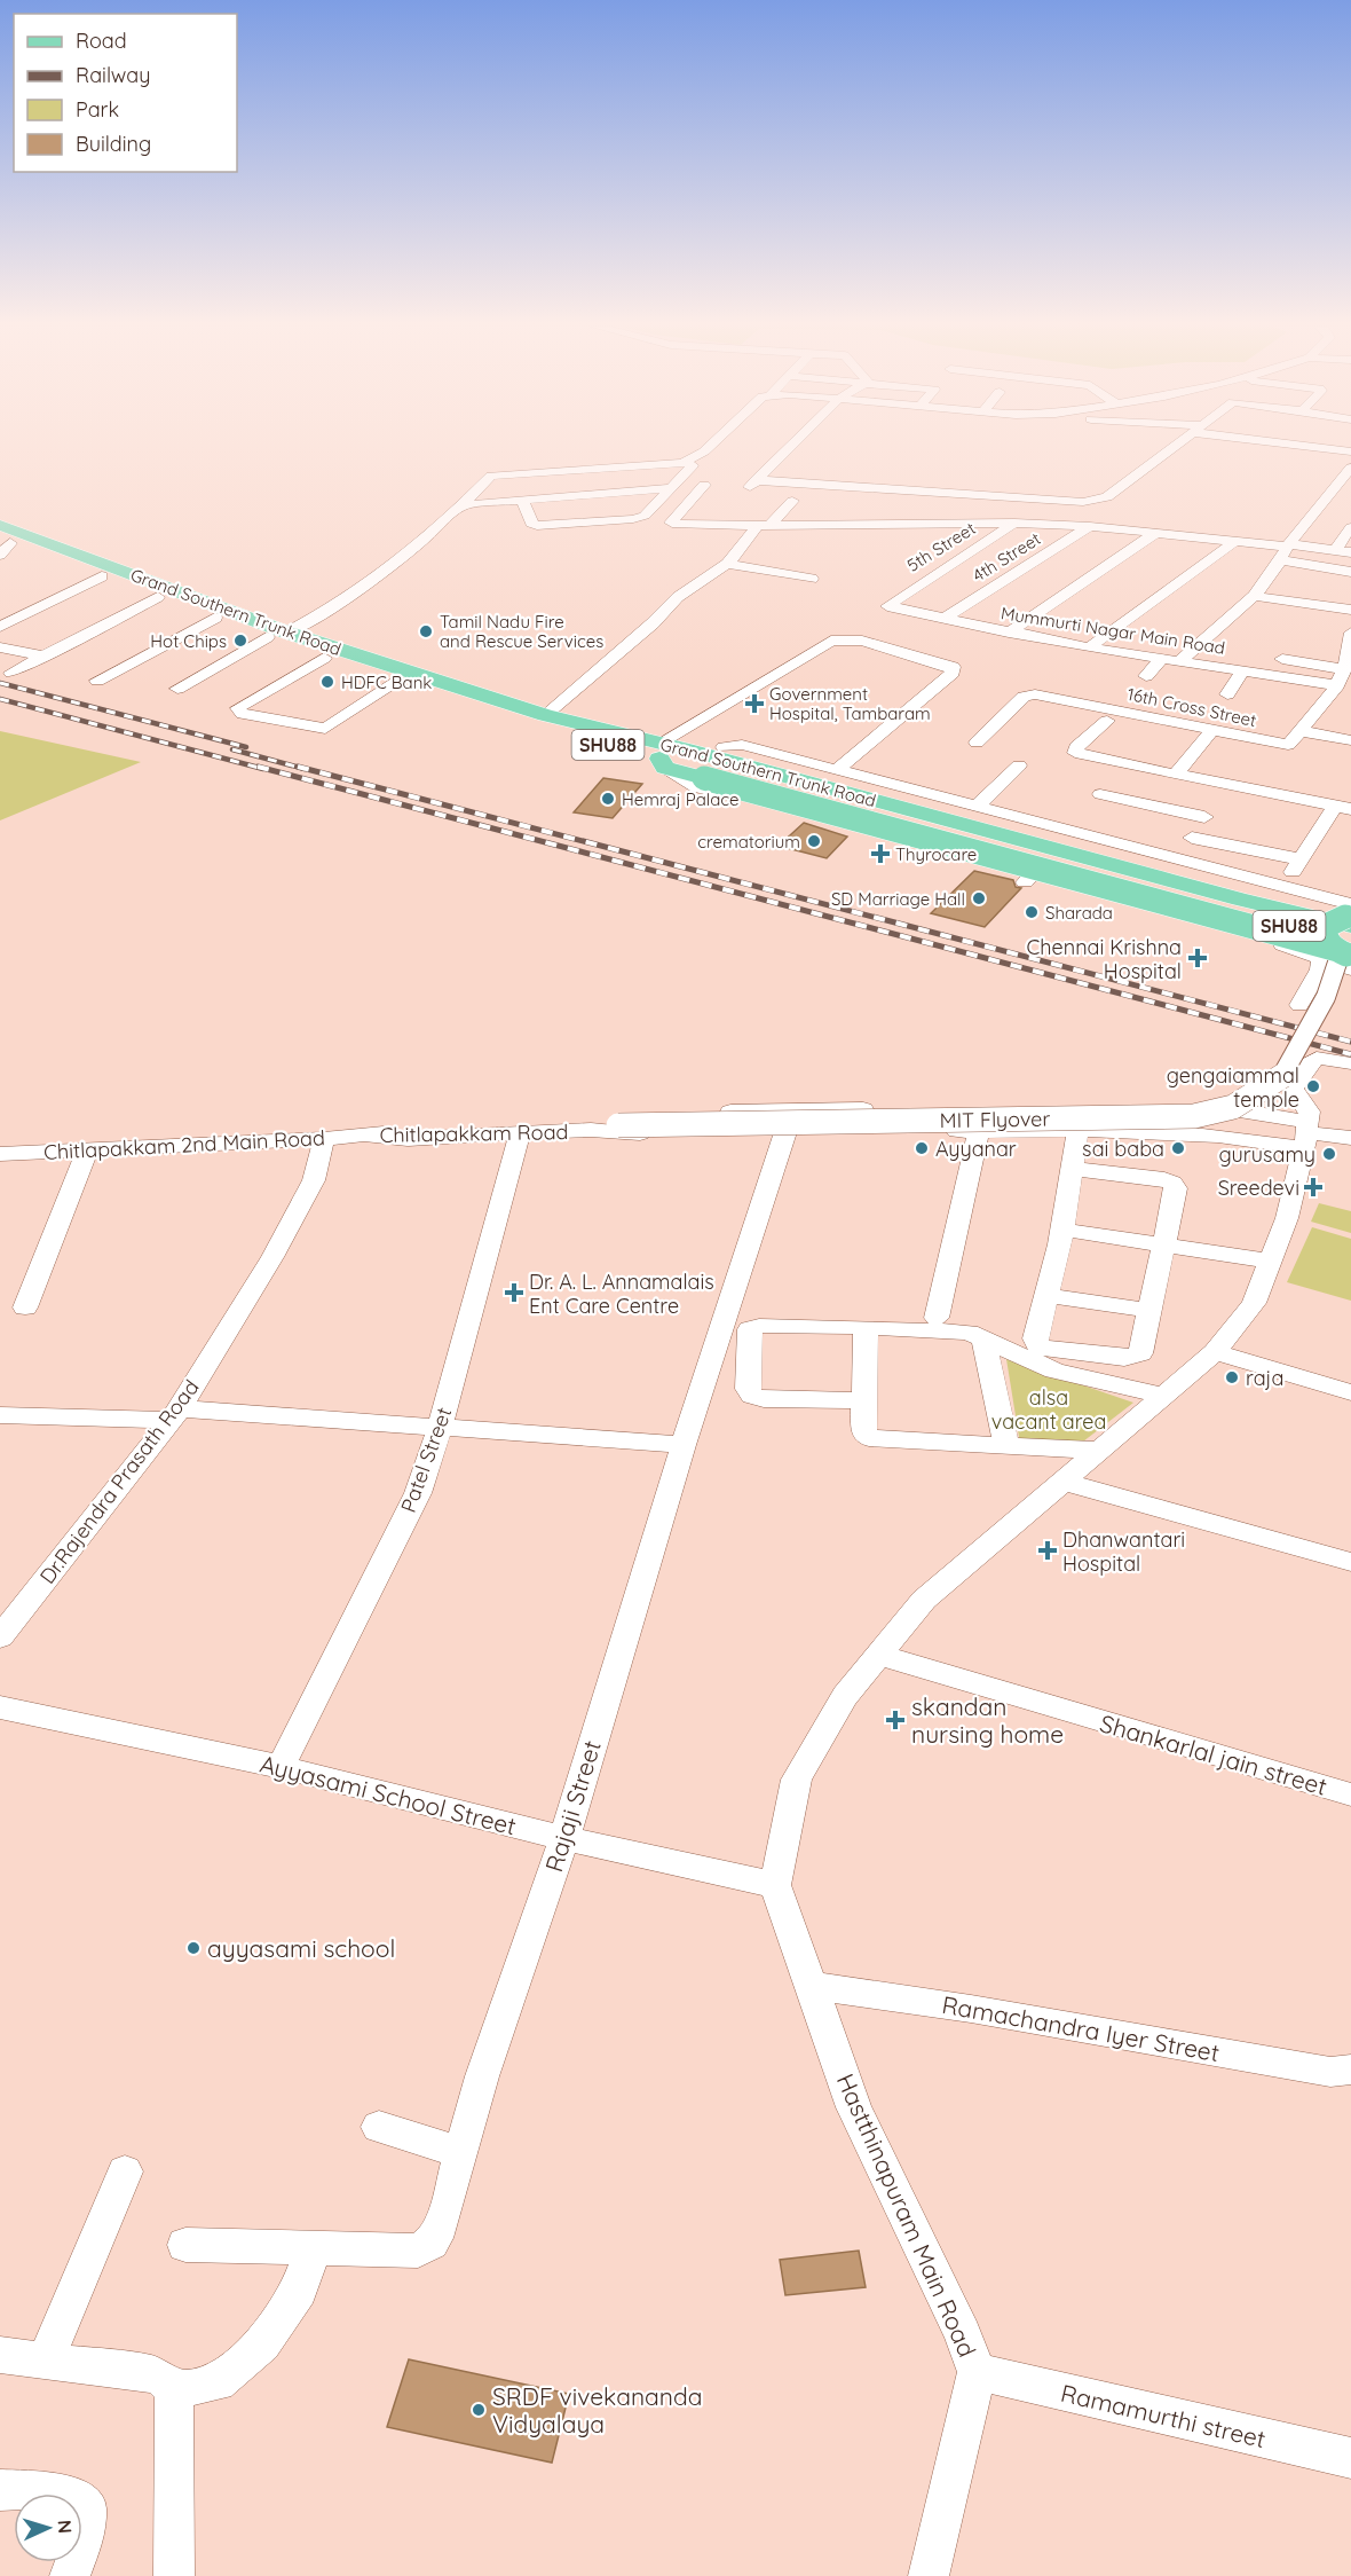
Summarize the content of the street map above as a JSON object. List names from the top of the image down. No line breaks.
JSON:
{"streets":{"main road":["Grand Southern Trunk Road","SHU88"],"street":["5th Street","4th Street","Mummurti Nagar Main Road","16th Cross Street","MIT Flyover","Chitlapakkam Road","Chitlapakkam 2nd Main Road","Patel Street","Dr.Rajendra Prasath Road","Shankarlal jain street","Ayyasami School Street","Rajaji Street","Ramachandra Iyer Street","Hastthinapuram Main Road","Ramamurthi street"]},"crossings":[["5th Street","Mummurti Nagar Main Road"],["4th Street","Mummurti Nagar Main Road"],["Grand Southern Trunk Road","MIT Flyover"],["Mummurti Nagar Main Road","16th Cross Street"],["MIT Flyover","Chitlapakkam Road"],["Chitlapakkam Road","Chitlapakkam 2nd Main Road"],["Chitlapakkam Road","Patel Street"],["Chitlapakkam 2nd Main Road","Dr.Rajendra Prasath Road"],["Patel Street","Ayyasami School Street"],["Ayyasami School Street","Rajaji Street"],["Ayyasami School Street","Hastthinapuram Main Road"],["Ramachandra Iyer Street","Hastthinapuram Main Road"],["Hastthinapuram Main Road","Ramamurthi street"]],"parks":["alsa vacant area"],"places":{"other":["Tamil Nadu Fire and Rescue Services","Hot Chips","HDFC Bank","Hemraj Palace","crematorium","SD Marriage Hall","Sharada","gengaiammal temple","Ayyanar","sai baba","gurusamy","raja","ayyasami school","SRDF vivekananda Vidyalaya"],"health":["Government Hospital, Tambaram","Thyrocare","Chennai Krishna Hospital","Sreedevi","Dr. A. L. Annamalais Ent Care Centre","Dhanwantari Hospital","skandan nursing home"]},"legend":["Road","Railway","Park","Building"],"north":"right"}
